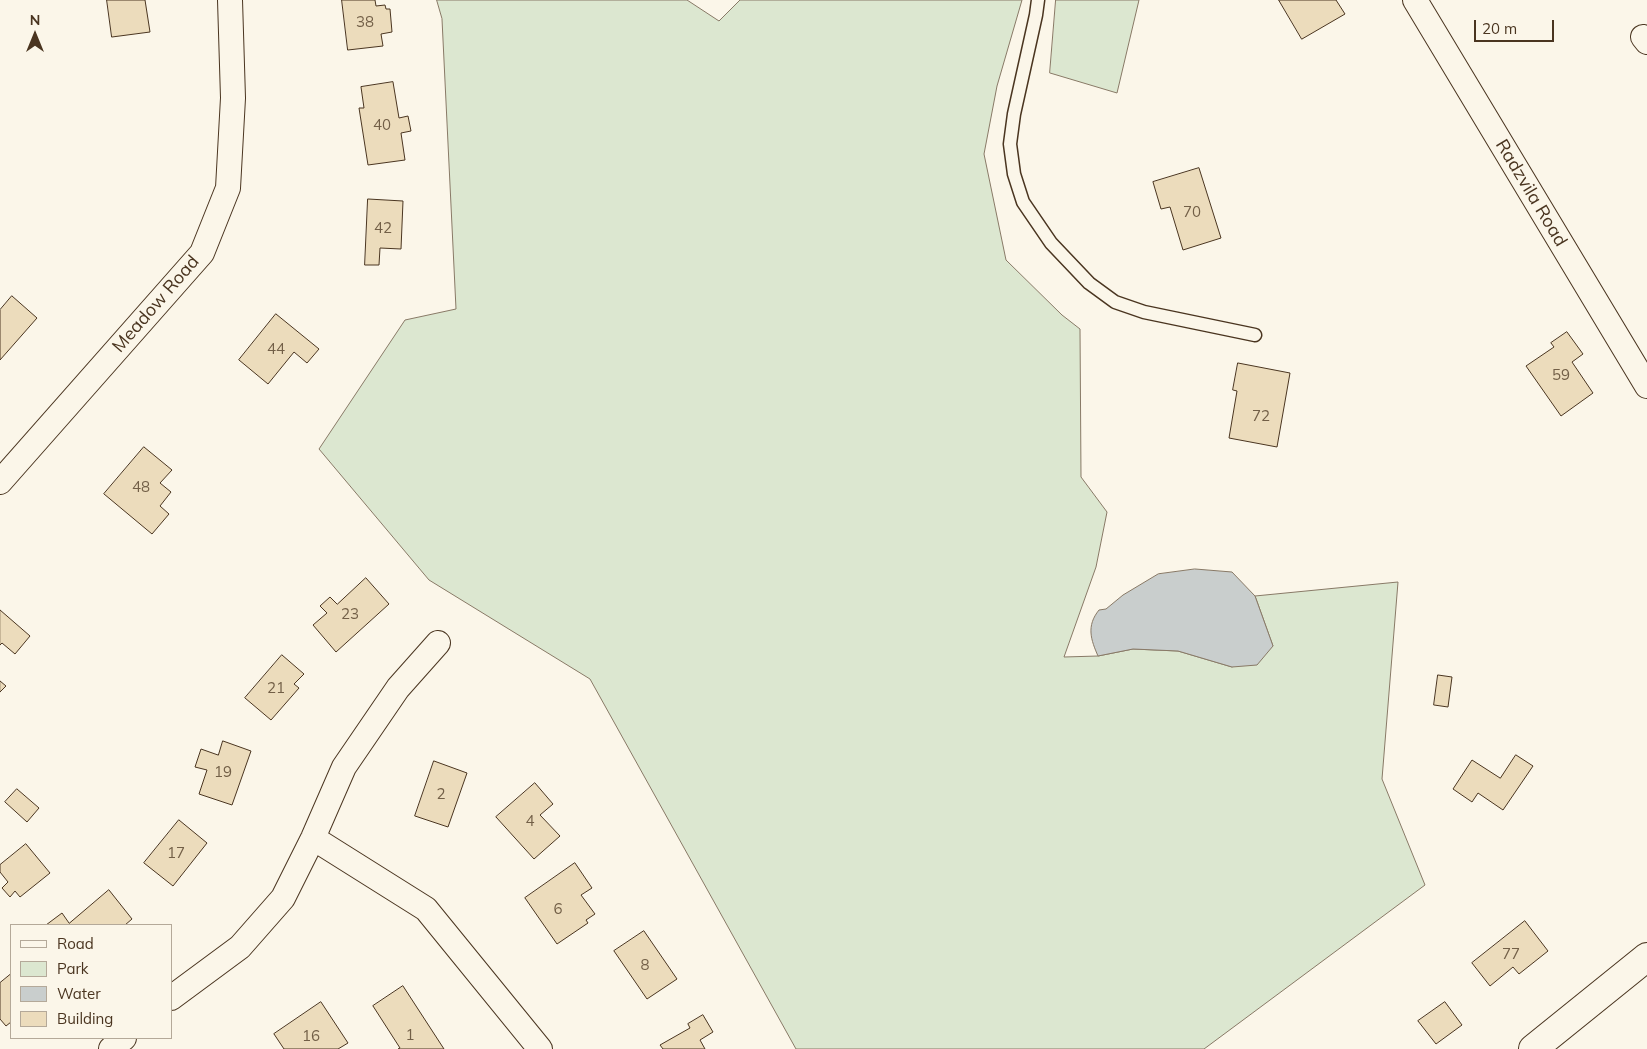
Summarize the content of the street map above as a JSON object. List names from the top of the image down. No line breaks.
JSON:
{"streets":{"street":["Radzvila Road","Meadow Road"]},"house_numbers":["38","40","70","42","44","59","72","48","23","21","19","2","4","17","6","77","8","1","16"],"legend":["Road","Park","Water","Building"],"scale_bar":"20 m","north":"top"}
